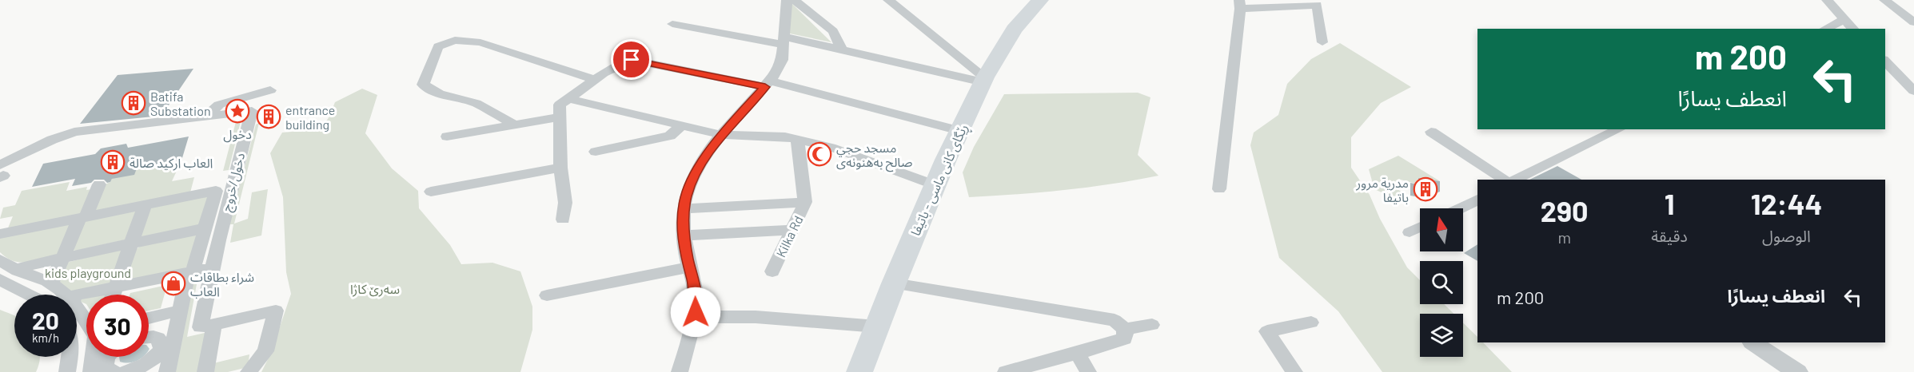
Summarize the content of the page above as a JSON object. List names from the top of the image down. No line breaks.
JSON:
{"streets":{"main road":["ڕێگای کانی ماسی - باتيفا"],"street":["دخول/خروج","Kilka Rd"]},"parks":["kids playground","سەرێ کاژا"],"places":{"building":["Batifa Substation","entrance building","العاب اركيد صالة","مدرية مرور باتيفا"],"place":["دخول"],"mosque":["مسجد حجي صالح بەھنونەی"],"shop":["شراء بطاقات العاب"]},"north":"top","page":{"turn":["200 m","انعطف يسارًا"],"eta":["12:44","الوصول","1","دقيقة","290","m"],"list":[{"name":"انعطف يسارًا","value":"200 m"}],"speed":"20 km/h","limit":"30"}}
